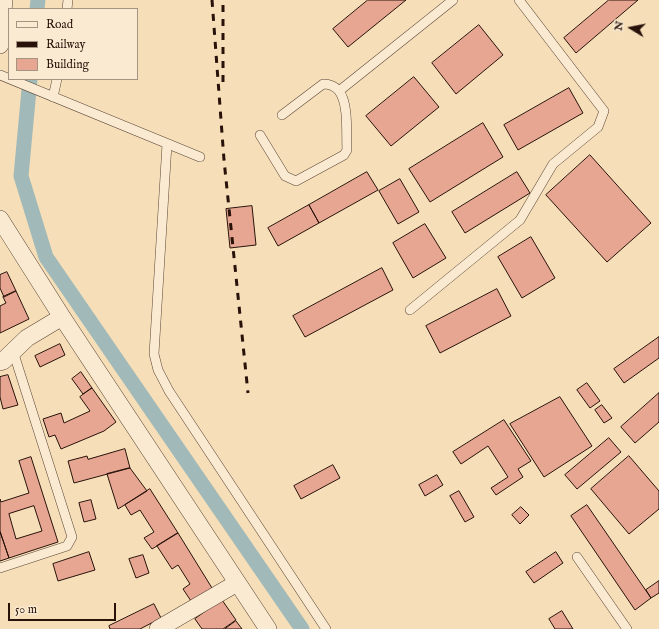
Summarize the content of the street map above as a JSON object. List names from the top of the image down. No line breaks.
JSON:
{"legend":["Road","Railway","Building"],"scale_bar":"50 m","north":"left"}
